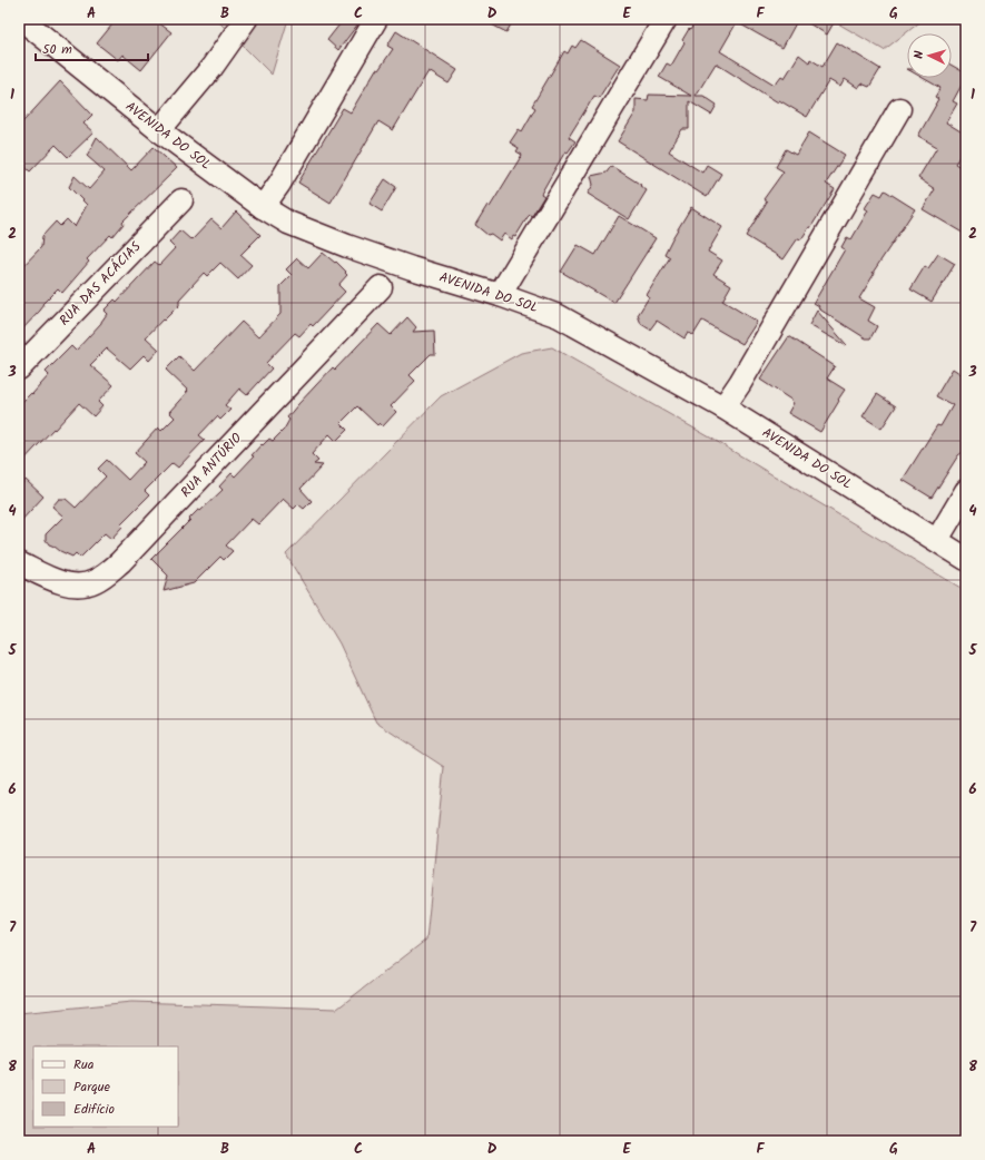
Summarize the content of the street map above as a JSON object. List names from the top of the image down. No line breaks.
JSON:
{"streets":{"street":["AVENIDA DO SOL","RUA DAS ACÁCIAS","RUA ANTÚRIO"]},"legend":["Rua","Parque","Edifício"],"scale_bar":"50 m","north":"left","grid":{"columns":["A","B","C","D","E","F","G"],"rows":["1","2","3","4","5","6","7","8"]}}
